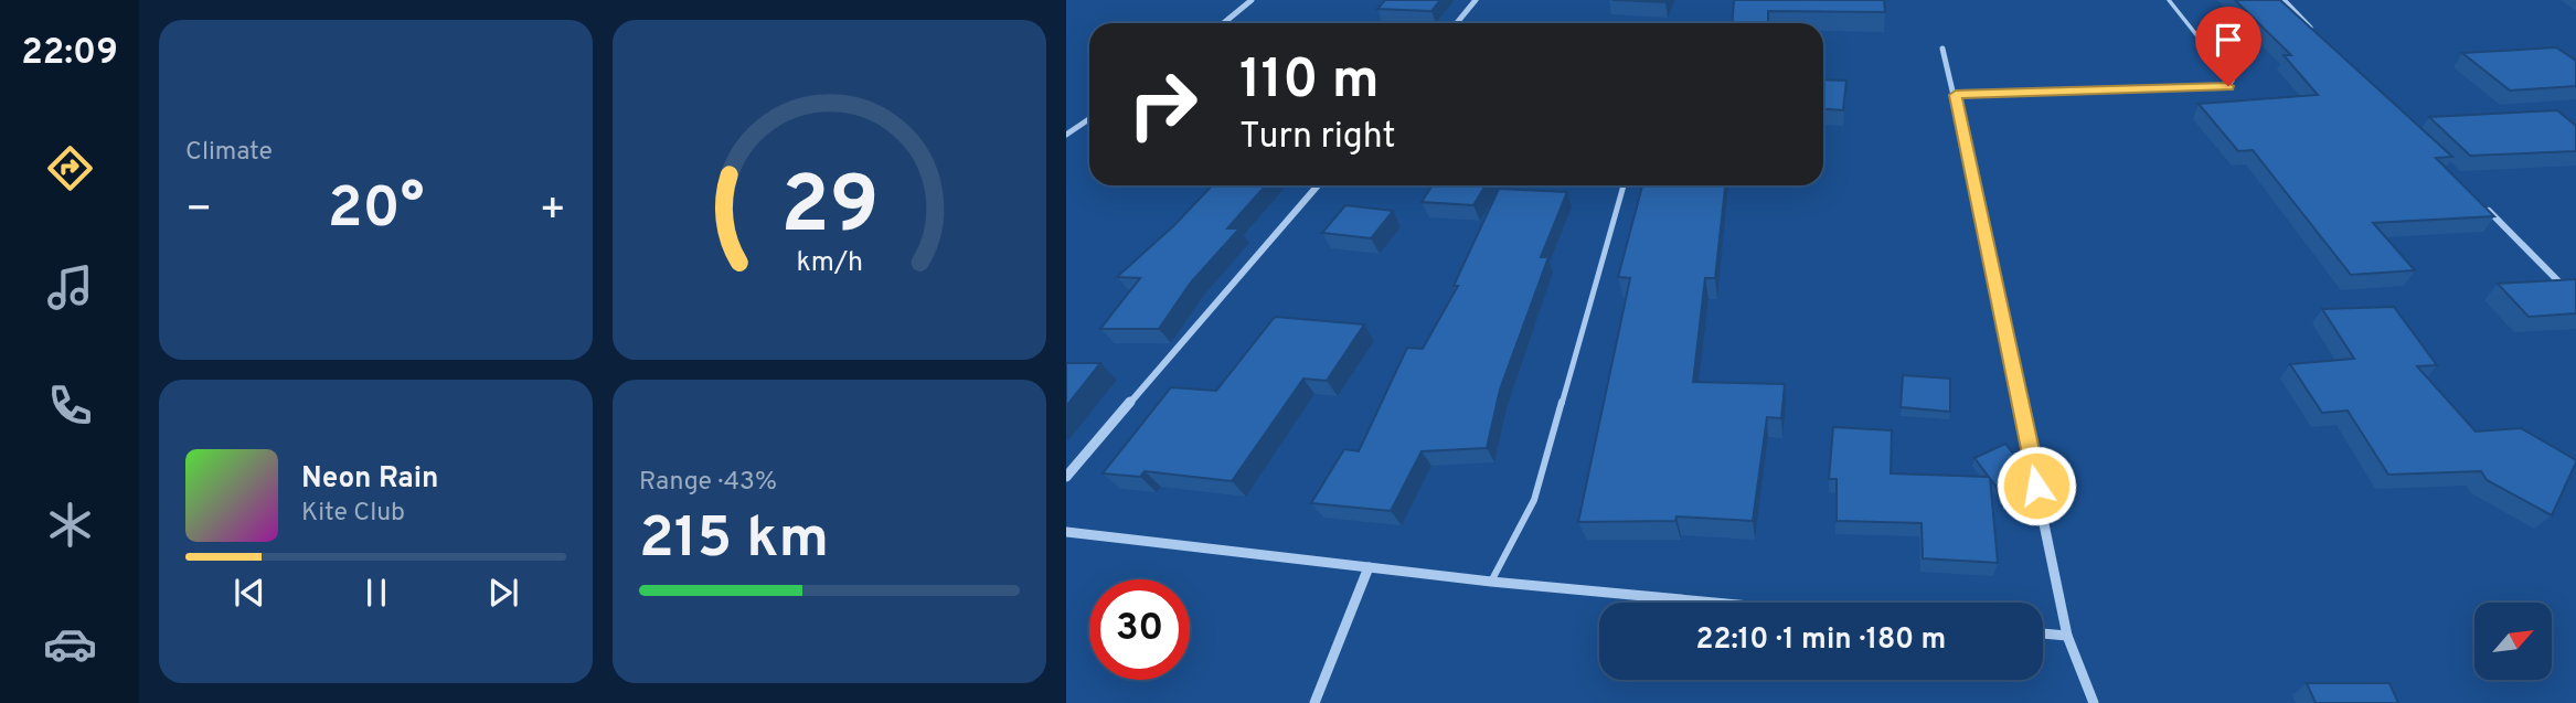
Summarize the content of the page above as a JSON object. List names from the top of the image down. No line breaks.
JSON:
{"north":"top right","page":{"tabs":"22:09","tile":["Climate",["Range · 43%","215 km"]],"turn":["110 m","Turn right"],"heat":["−","20°","+"],"song":["Neon Rain","Kite Club"],"limit":"30","trip":"22:10 · 1 min · 180 m","gauge":["29","km/h"]}}
